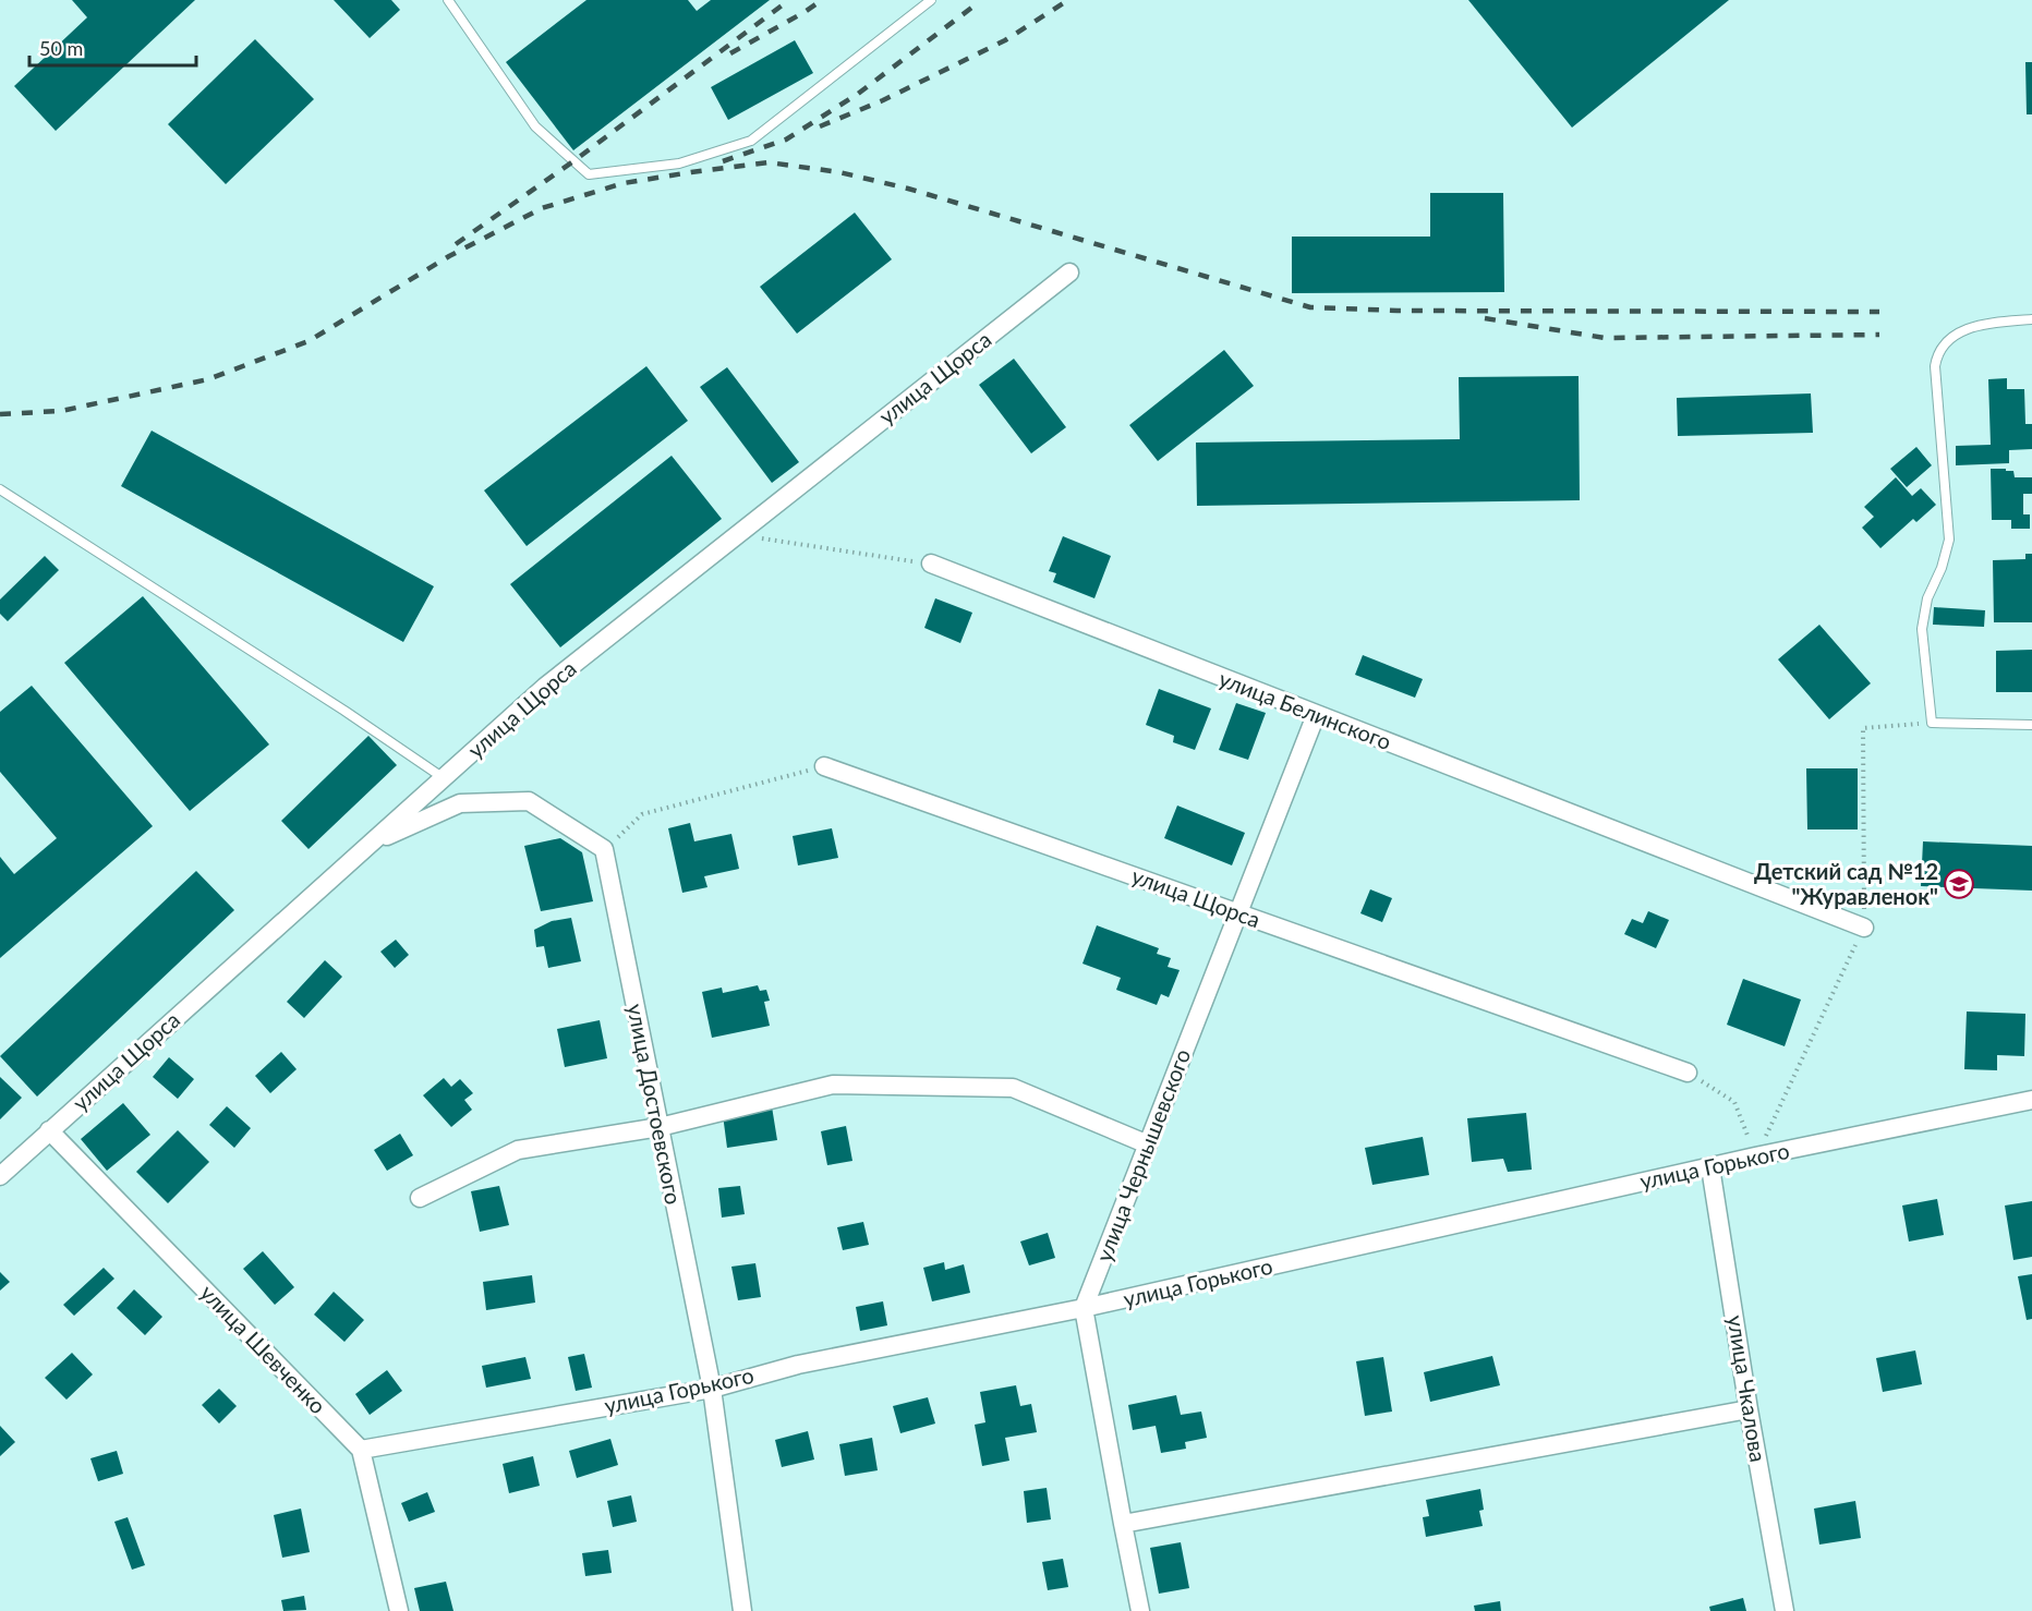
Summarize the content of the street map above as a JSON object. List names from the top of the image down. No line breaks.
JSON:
{"streets":{"street":["улица Щорса","улица Белинского","улица Достоевского","улица Чернышевского","улица Горького","улица Шевченко","улица Чкалова"]},"crossings":[["улица Щорса","улица Чернышевского"],["улица Щорса","улица Шевченко"],["улица Белинского","улица Чернышевского"],["улица Достоевского","улица Горького"],["улица Чернышевского","улица Горького"],["улица Горького","улица Шевченко"],["улица Горького","улица Чкалова"]],"places":{"school or university":["Детский сад №12 \"Журавленок\""]},"scale_bar":"50 m"}
